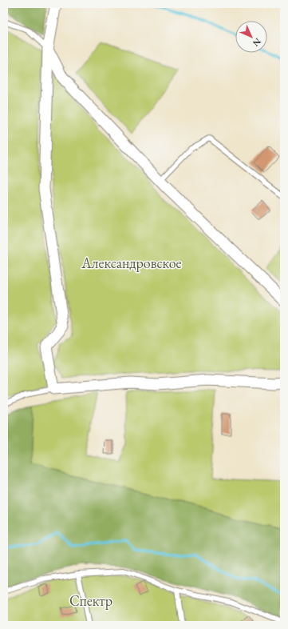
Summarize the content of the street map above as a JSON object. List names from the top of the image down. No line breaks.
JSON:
{"parks":["Александровское","Спектр"],"north":"bottom right"}
